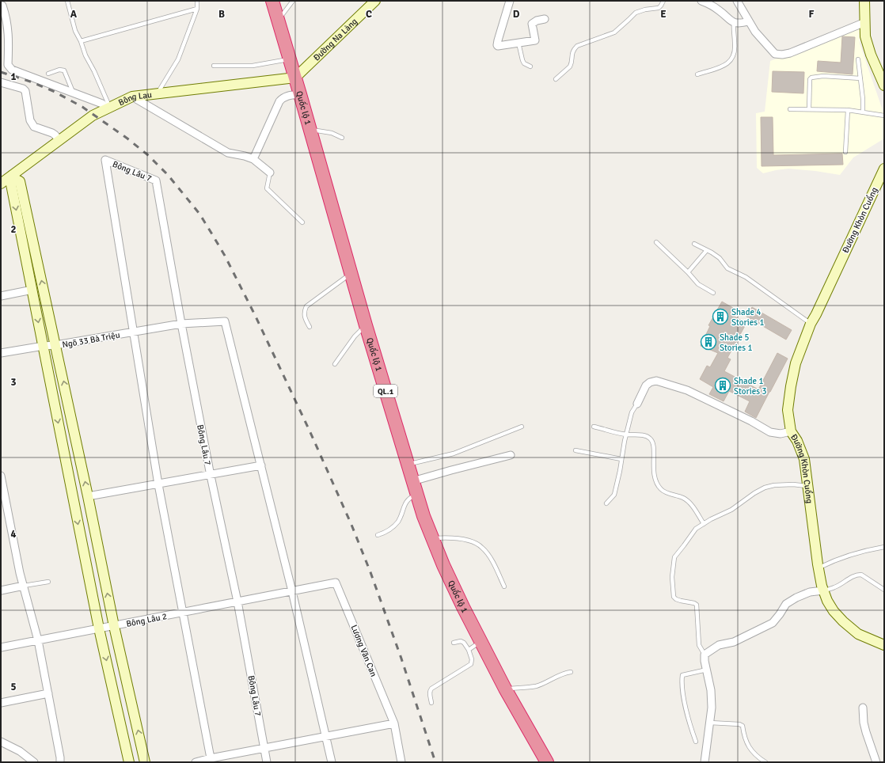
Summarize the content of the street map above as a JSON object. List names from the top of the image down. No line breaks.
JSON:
{"streets":{"highway":["Quốc lộ 1","QL.1"],"main road":["Đường Na Làng","Bông Lau","Đường Khòn Cuổng"],"street":["Bông Lâu 7","Ngõ 33 Bà Triệu","Bông Lâu 2","Lương Văn Can"]},"crossings":[["Đường Na Làng","Bông Lau"],["Đường Na Làng","Quốc lộ 1"],["Bông Lau","Quốc lộ 1"],["Bông Lâu 7","Ngõ 33 Bà Triệu"],["Bông Lâu 7","Bông Lâu 2"],["Bông Lâu 2","Lương Văn Can"]],"places":{"building":["Shade 4 Stories 1","Shade 5 Stories 1","Shade 1 Stories 3"]},"grid":{"columns":["A","B","C","D","E","F"],"rows":["1","2","3","4","5"]}}
